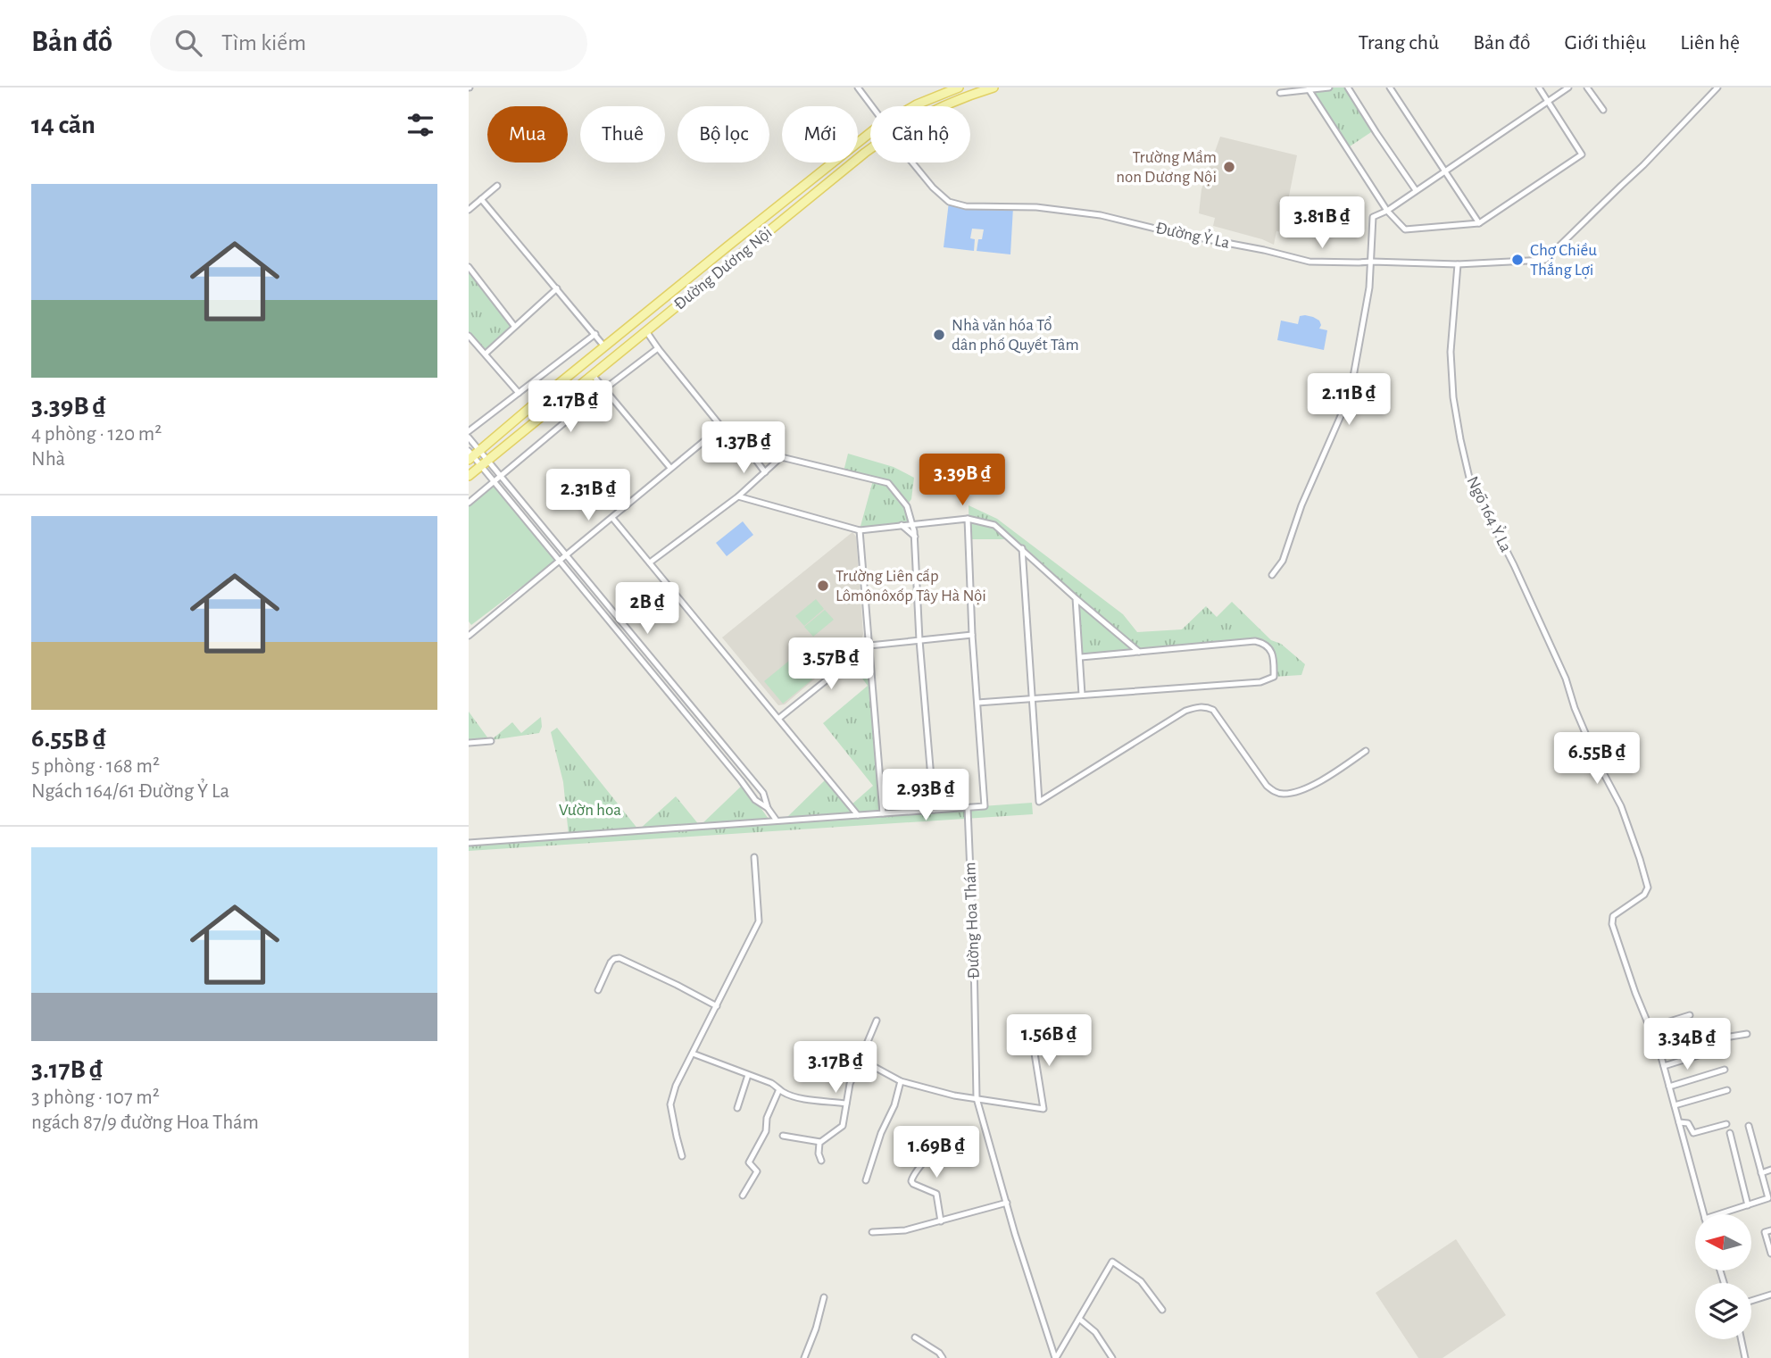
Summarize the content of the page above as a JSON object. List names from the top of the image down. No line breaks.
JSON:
{"streets":{"main road":["Đường Dương Nội"],"street":["Đường Ỷ La","Ngõ 164 Ỷ La","Đường Hoa Thám"]},"crossings":[["Đường Ỷ La","Ngõ 164 Ỷ La"]],"parks":["Vườn hoa"],"places":["Trường Mầm non Dương Nội","Chợ Chiều Thắng Lợi","Nhà văn hóa Tổ dân phố Quyết Tâm","Trường Liên cấp Lômônôxốp Tây Hà Nội"],"north":"left","page":{"header":"Bản đồ","search":"Tìm kiếm","nav":["Trang chủ","Bản đồ","Giới thiệu","Liên hệ"],"heading":"14 căn","chip":["Mua","Thuê","Bộ lọc","Mới","Căn hộ"],"list":[{"name":"3.39B ₫","note":"4 phòng · 120 m² · Nhà"},{"name":"6.55B ₫","note":"5 phòng · 168 m² · Ngách 164/61 Đường Ỷ La"},{"name":"3.17B ₫","note":"3 phòng · 107 m² · ngách 87/9 đường Hoa Thám"}],"price":["3.81B ₫","2.11B ₫","2.17B ₫","1.37B ₫","3.39B ₫","2.31B ₫","2B ₫","3.57B ₫","6.55B ₫","2.93B ₫","1.56B ₫","3.34B ₫","3.17B ₫","1.69B ₫"]}}
